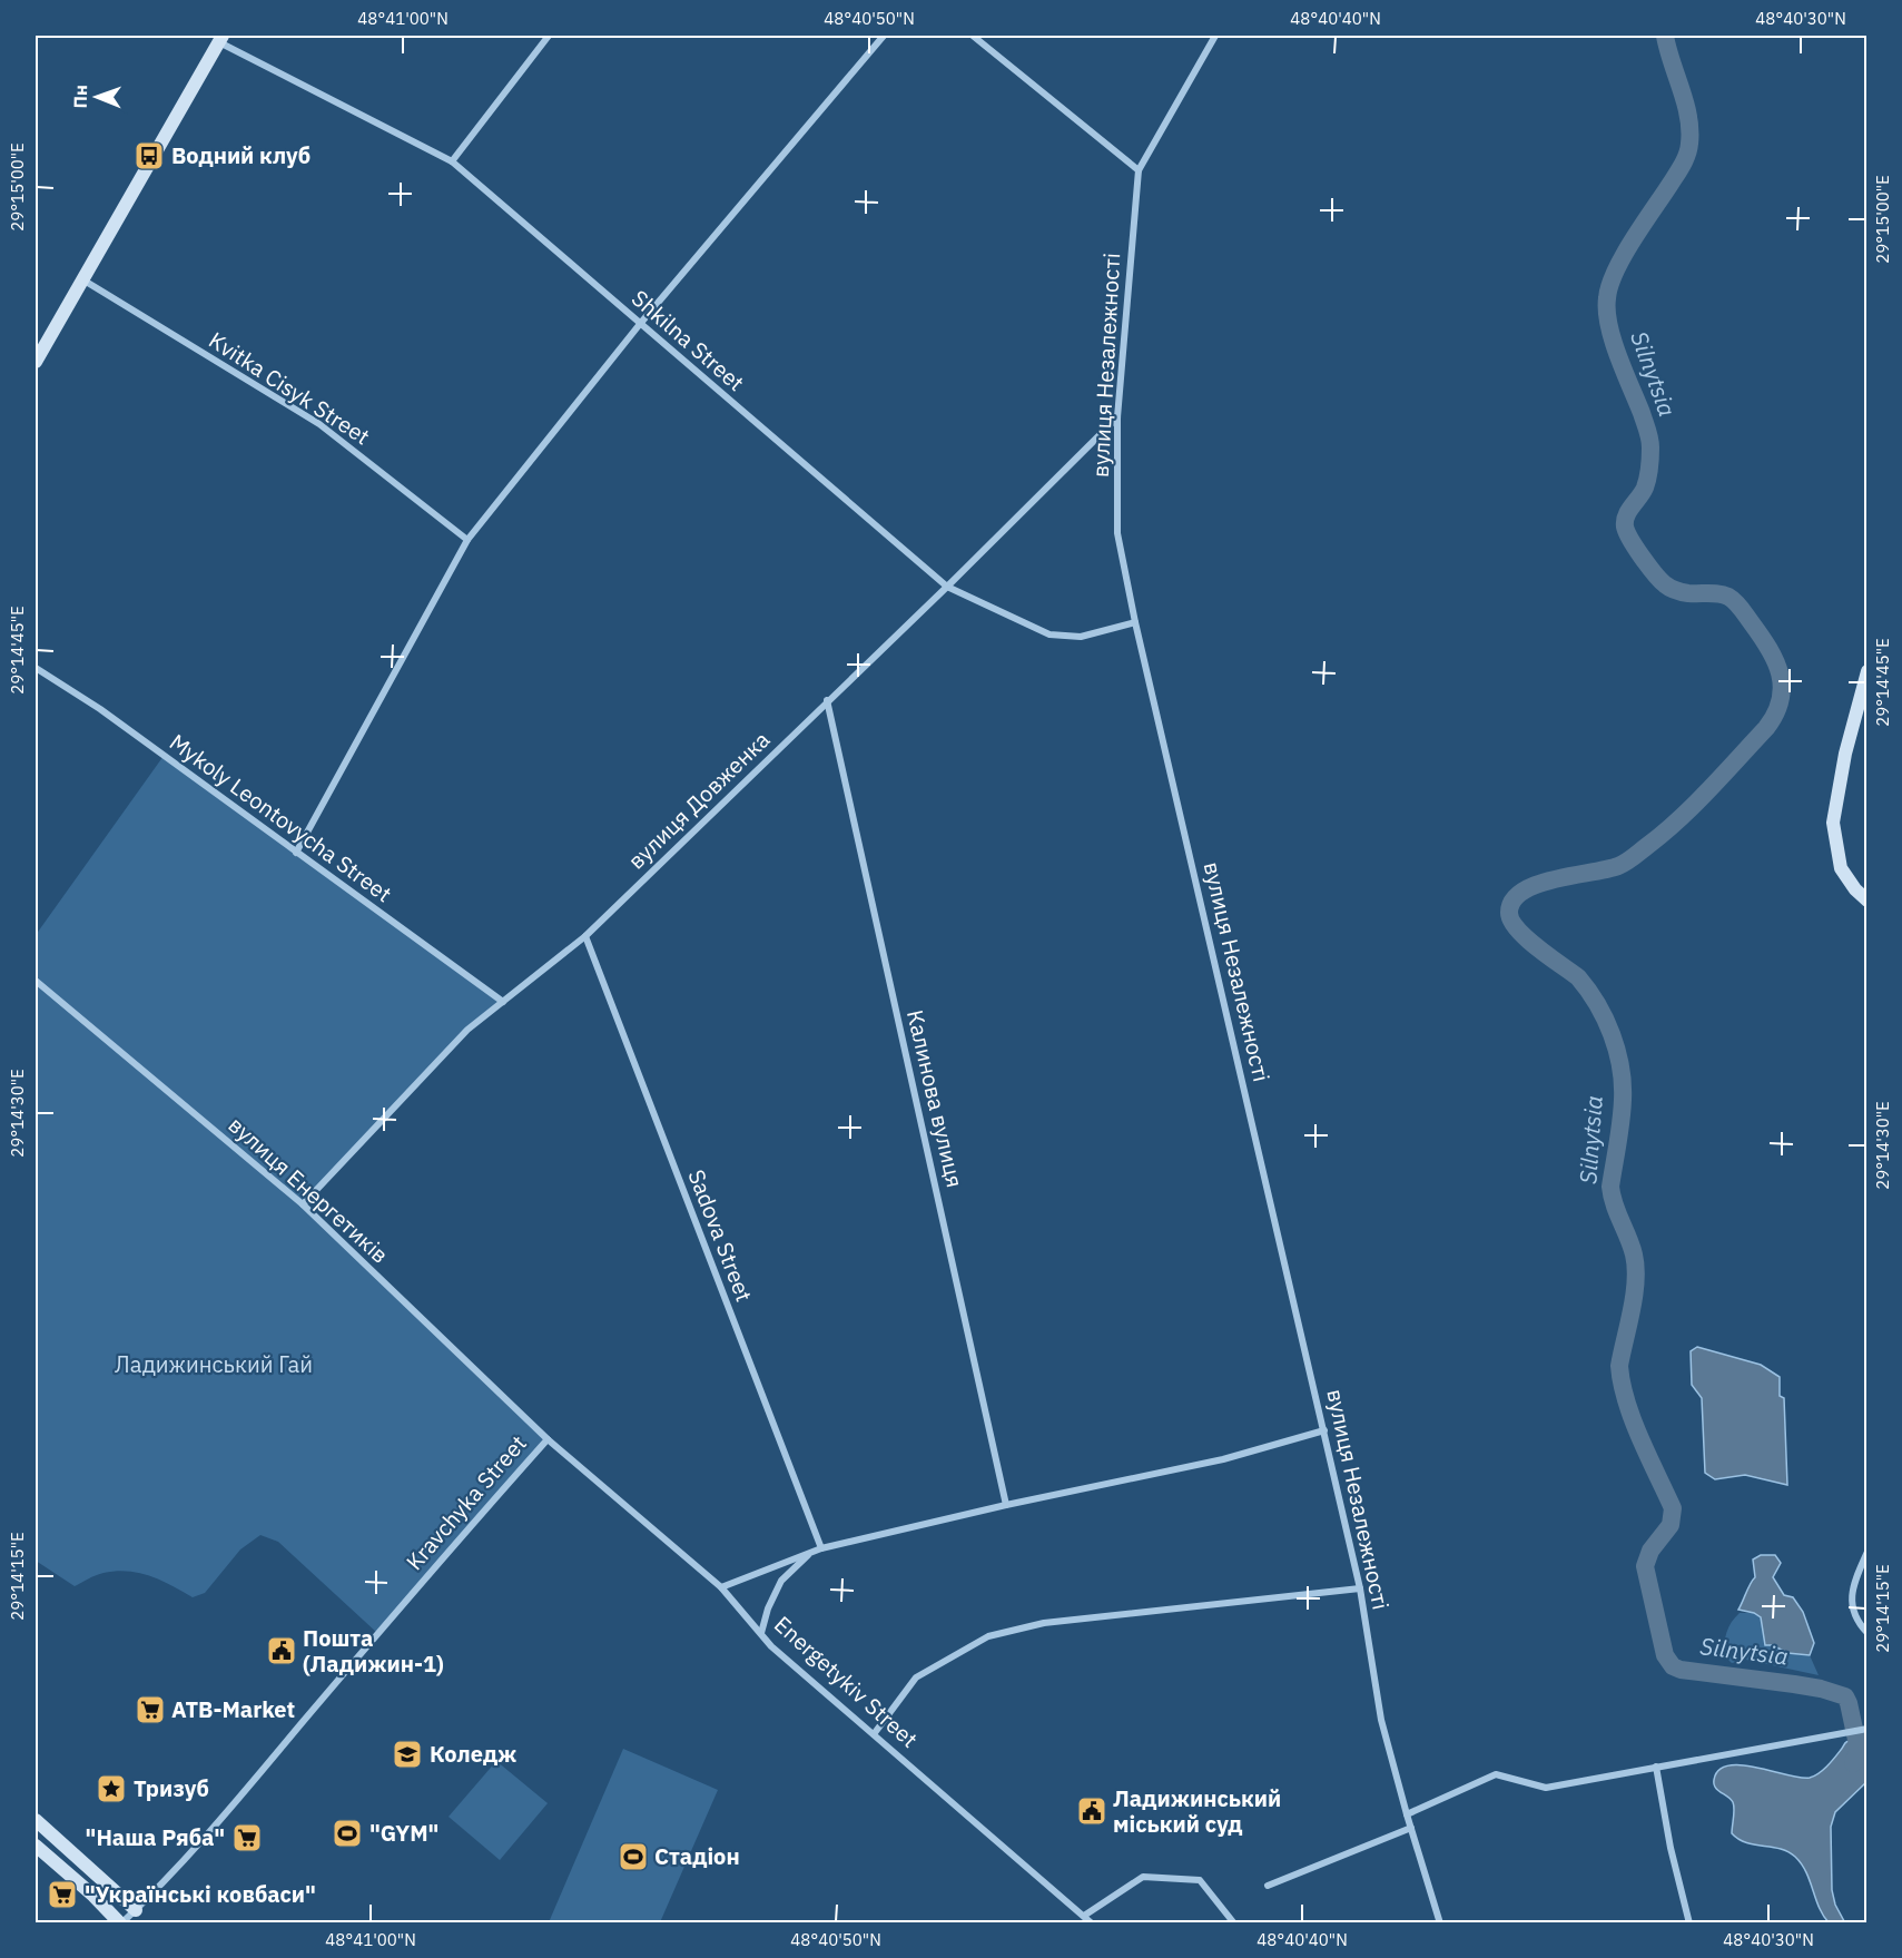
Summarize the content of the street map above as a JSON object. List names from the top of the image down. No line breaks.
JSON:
{"streets":{"street":["Shkilna Street","вулиця Незалежності","Kvitka Cisyk Street","вулиця Довженка","Mykoly Leontovycha Street","Калинова вулиця","вулиця Енергетиків","Sadova Street","Kravchyka Street","Energetykiv Street"]},"crossings":[["Shkilna Street","вулиця Незалежності"],["Shkilna Street","вулиця Довженка"],["вулиця Незалежності","вулиця Довженка"],["вулиця Довженка","Mykoly Leontovycha Street"],["вулиця Довженка","Калинова вулиця"],["вулиця Довженка","вулиця Енергетиків"],["вулиця Довженка","Sadova Street"],["вулиця Енергетиків","Kravchyka Street"],["вулиця Енергетиків","Energetykiv Street"],["Kravchyka Street","Energetykiv Street"]],"water":["Silnytsia"],"parks":["Ладижинський Гай"],"places":{"bus stop":["Водний клуб"],"public building":["Пошта (Ладижин-1)","Ладижинський міський суд"],"supermarket":["ATB-Market","\"Наша Ряба\"","\"Українські ковбаси\""],"school or university":["Коледж"],"place":["Тризуб"],"sports":["\"GYM\"","Стадіон"]},"north":"left","coordinates":["48°41'00\"N","48°40'50\"N","48°40'40\"N","48°40'30\"N","29°15'00\"E","29°14'45\"E","29°14'30\"E","29°14'15\"E"]}
